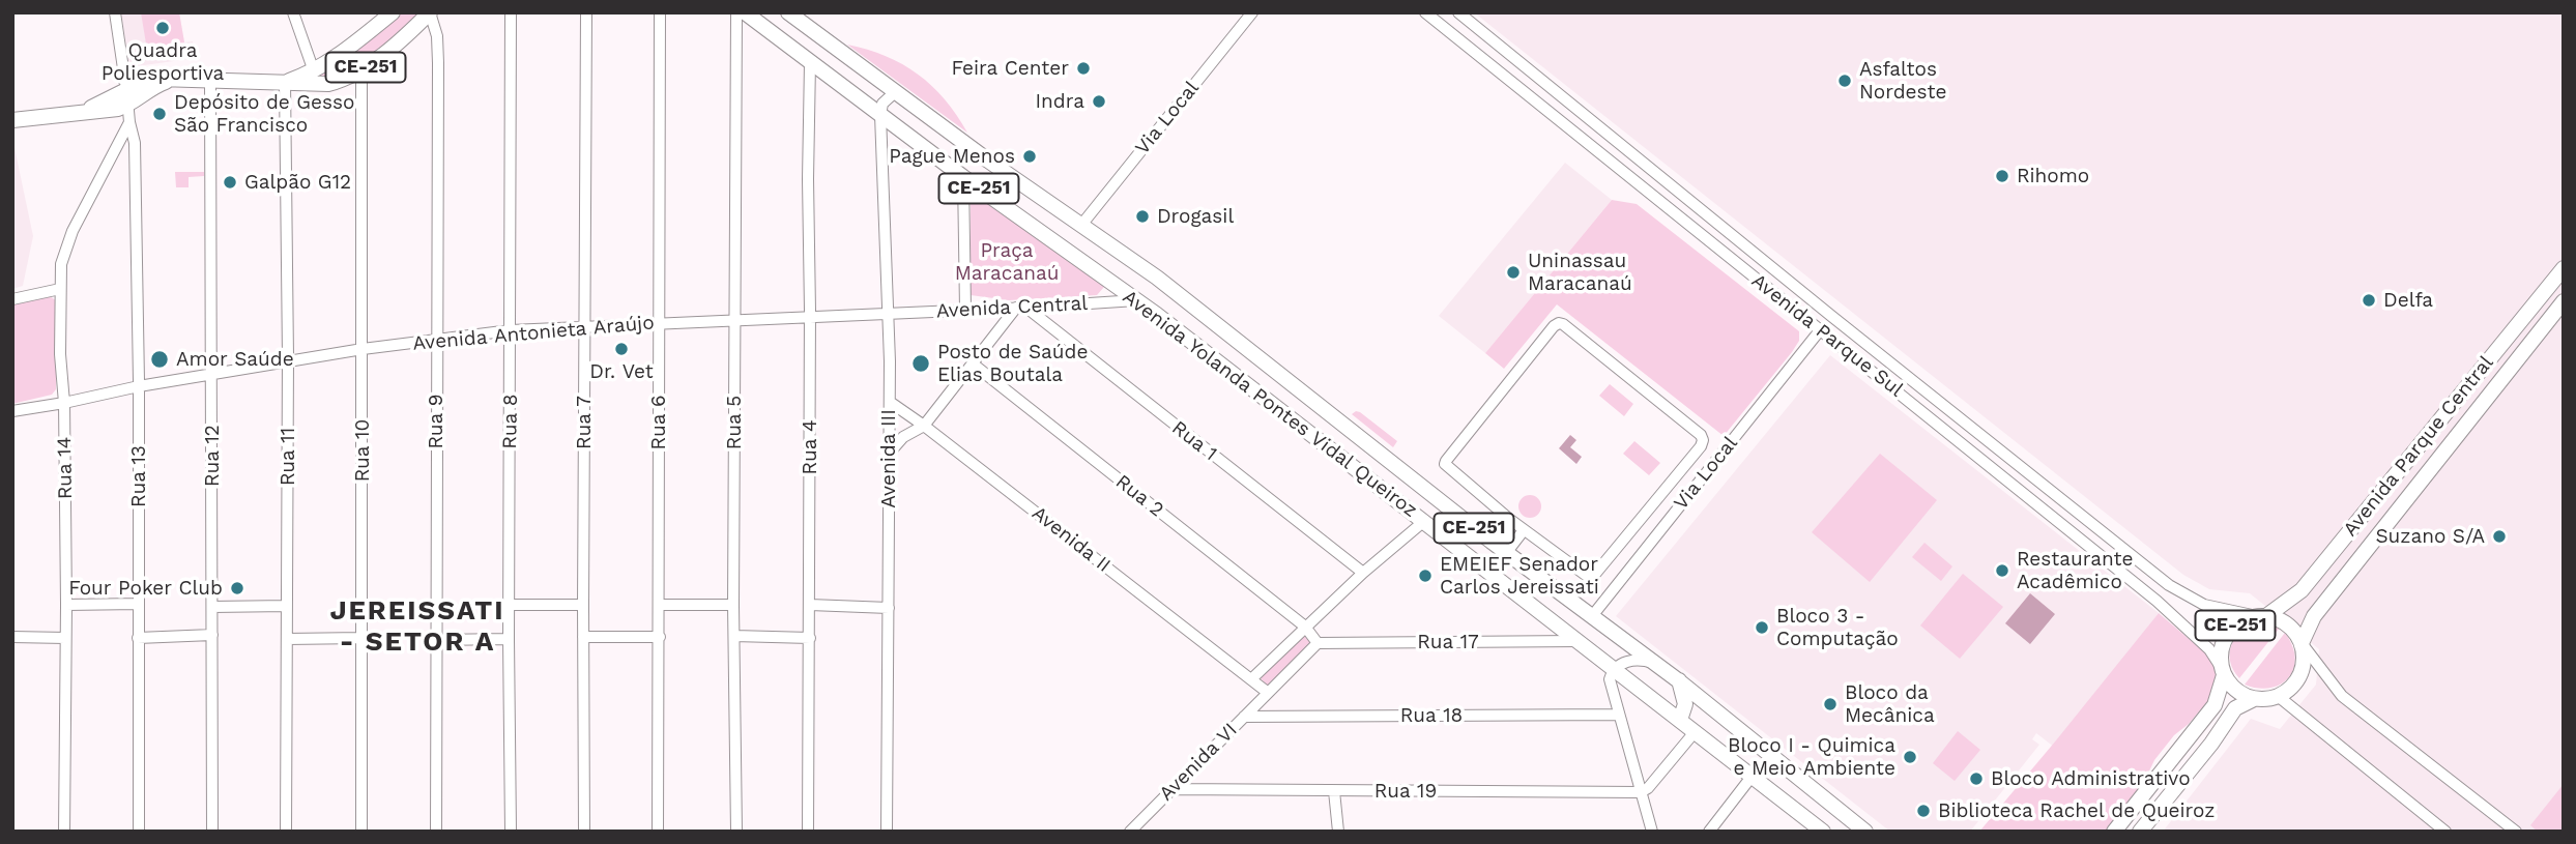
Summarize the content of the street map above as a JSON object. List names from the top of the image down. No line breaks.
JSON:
{"streets":{"main road":["CE-251","Avenida Yolanda Pontes Vidal Queiroz","Avenida Parque Central"],"street":["Via Local","Avenida Central","Avenida Antonieta Araújo","Avenida Parque Sul","Rua 9","Rua 8","Rua 7","Rua 6","Rua 5","Rua 1","Rua 4","Rua 10","Rua 12","Rua 11","Avenida III","Rua 14","Rua 13","Rua 2","Avenida II","Rua 17","Rua 18","Avenida VI","Rua 19"]},"crossings":[["CE-251","Avenida Parque Sul"],["CE-251","Rua 9"],["CE-251","Avenida Parque Central"],["CE-251","Rua 10"],["CE-251","Rua 12"],["CE-251","Rua 11"],["CE-251","Rua 13"],["Via Local","Avenida Parque Sul"],["Via Local","Avenida Yolanda Pontes Vidal Queiroz"],["Avenida Central","Avenida Antonieta Araújo"],["Avenida Central","Avenida Yolanda Pontes Vidal Queiroz"],["Avenida Central","Rua 1"],["Avenida Central","Avenida III"],["Avenida Antonieta Araújo","Rua 9"],["Avenida Antonieta Araújo","Rua 8"],["Avenida Antonieta Araújo","Rua 7"],["Avenida Antonieta Araújo","Rua 6"],["Avenida Antonieta Araújo","Rua 5"],["Avenida Antonieta Araújo","Rua 4"],["Avenida Antonieta Araújo","Rua 10"],["Avenida Antonieta Araújo","Rua 12"],["Avenida Antonieta Araújo","Rua 11"],["Avenida Antonieta Araújo","Avenida III"],["Avenida Antonieta Araújo","Rua 14"],["Avenida Antonieta Araújo","Rua 13"],["Avenida Parque Sul","Avenida Parque Central"],["Avenida Yolanda Pontes Vidal Queiroz","Rua 4"],["Avenida Yolanda Pontes Vidal Queiroz","Avenida III"],["Avenida Yolanda Pontes Vidal Queiroz","Rua 17"],["Avenida III","Avenida II"],["Rua 14","Rua 13"],["Rua 2","Rua 17"],["Rua 2","Avenida VI"],["Avenida II","Avenida VI"],["Rua 17","Avenida VI"],["Rua 18","Avenida VI"],["Avenida VI","Rua 19"]],"districts":["JEREISSATI - SETOR A"],"parks":["Praça Maracanaú"],"places":["Quadra Poliesportiva","Feira Center","Asfaltos Nordeste","Indra","Depósito de Gesso São Francisco","Pague Menos","Rihomo","Galpão G12","Drogasil","Uninassau Maracanaú","Delfa","Dr. Vet","Amor Saúde","Posto de Saúde Elias Boutala","Suzano S/A","Restaurante Acadêmico","EMEIEF Senador Carlos Jereissati","Four Poker Club","Bloco 3 - Computação","Bloco da Mecânica","Bloco I - Quimica e Meio Ambiente","Bloco Administrativo","Biblioteca Rachel de Queiroz"]}
